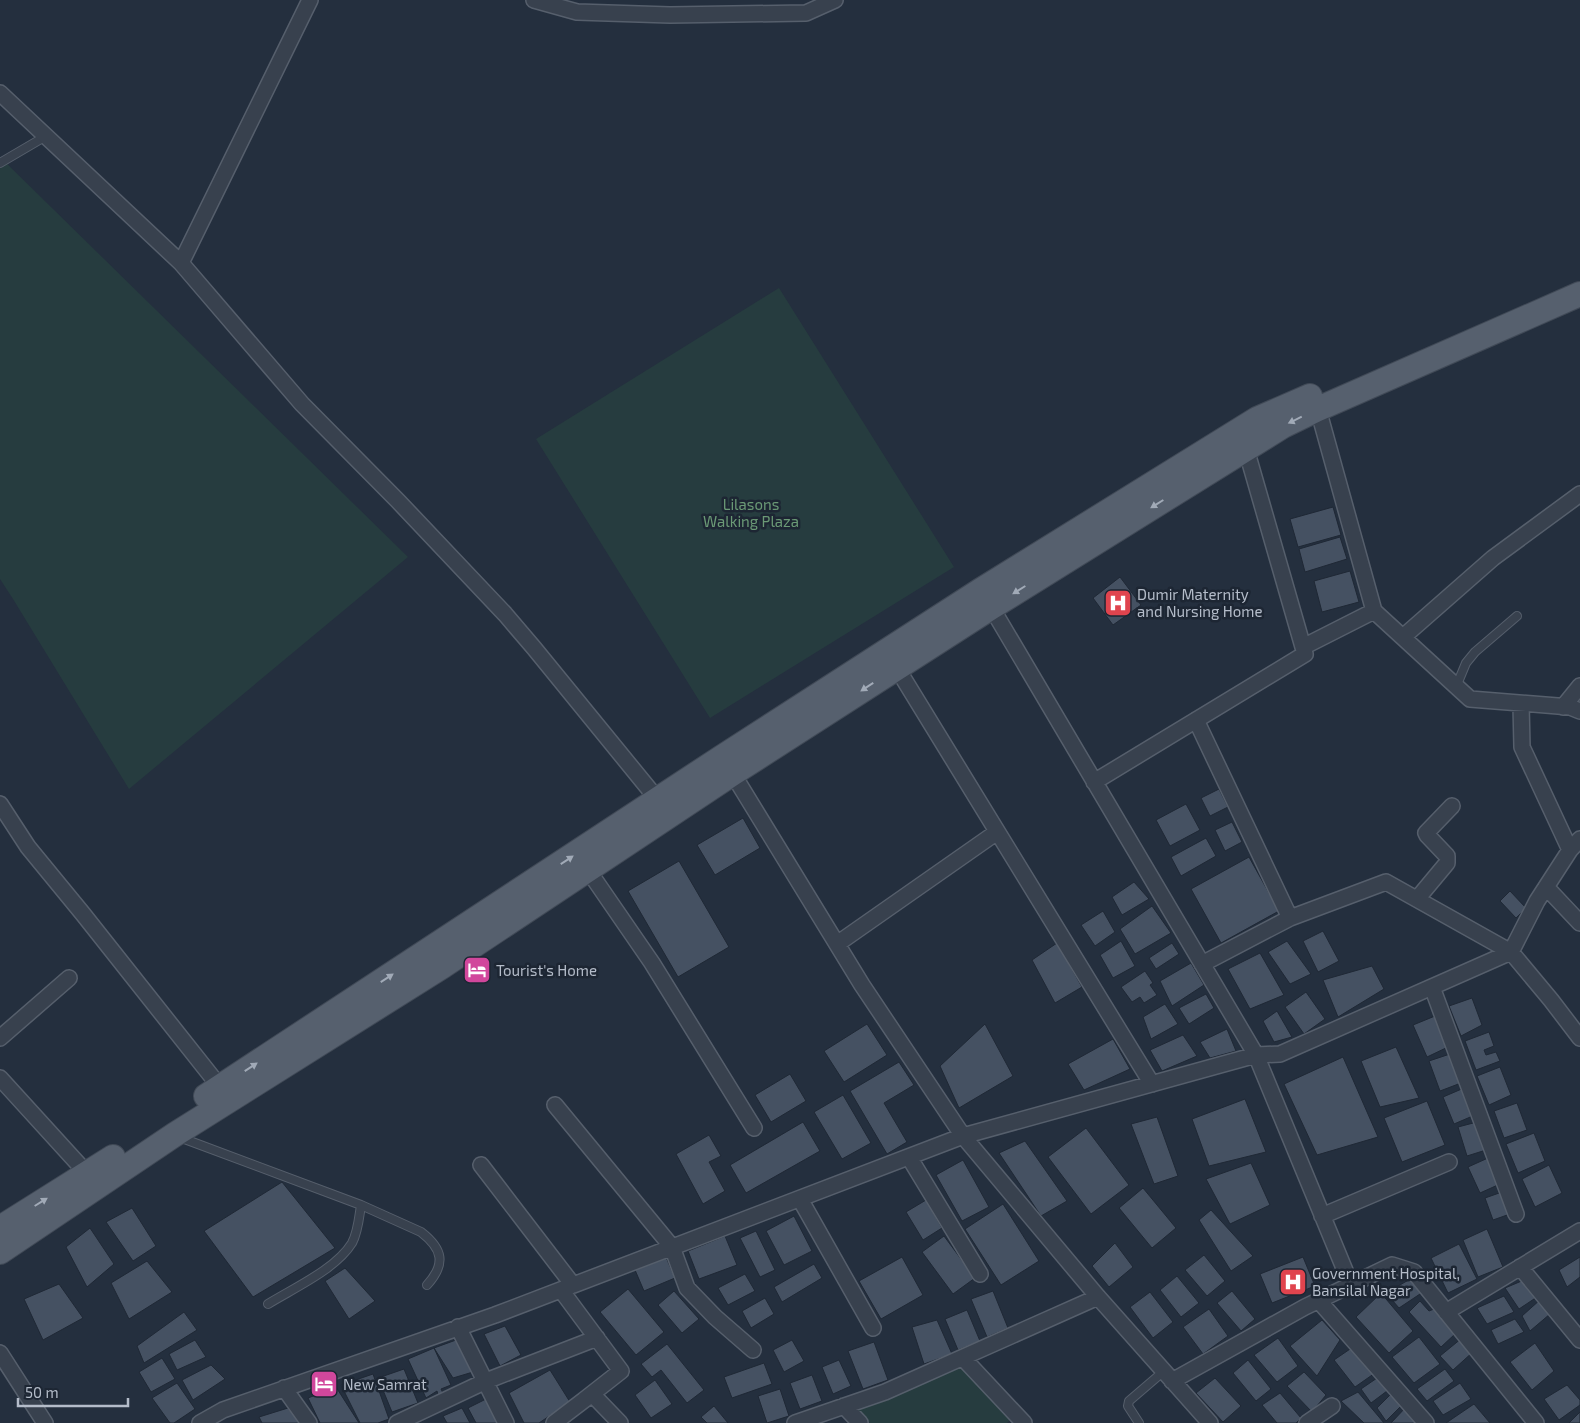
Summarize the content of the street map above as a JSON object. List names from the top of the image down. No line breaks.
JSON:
{"parks":["Lilasons Walking Plaza"],"places":{"hospital":["Dumir Maternity and Nursing Home","Government Hospital, Bansilal Nagar"],"hotel":["Tourist's Home","New Samrat"]},"scale_bar":"50 m"}
